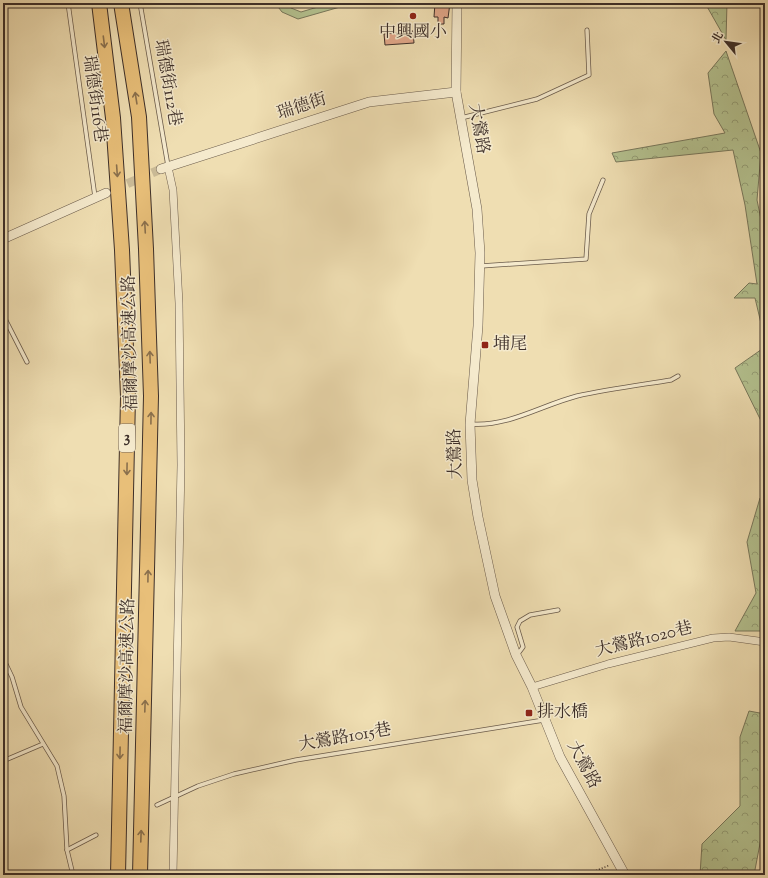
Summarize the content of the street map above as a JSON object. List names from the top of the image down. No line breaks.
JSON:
{"streets":{"highway":["福爾摩沙高速公路","3"],"street":["瑞德街","大鶯路","大鶯路1020巷"],"lane":["瑞德街112巷","瑞德街116巷","大鶯路1015巷"]},"crossings":[["瑞德街112巷","瑞德街"],["瑞德街","大鶯路"],["大鶯路","大鶯路1020巷"],["大鶯路","大鶯路1015巷"]],"places":{"other":["中興國小"],"transit":["埔尾","排水橋"]},"north":"top left"}
